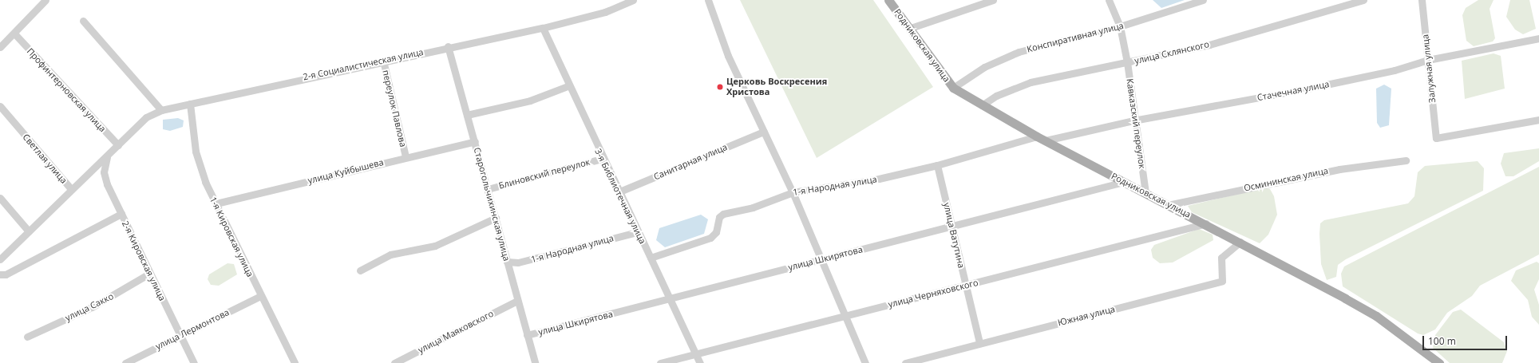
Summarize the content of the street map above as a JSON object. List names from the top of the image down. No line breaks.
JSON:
{"streets":{"main road":["Родниковская улица"],"street":["Конспиративная улица","улица Склянского","2-я Социалистическая улица","Залужная улица","Профинтерновская улица","Стачечная улица","переулок Павлова","Кавказский переулок","Светлая улица","Санитарная улица","улица Куйбышева","Блиновский переулок","Осмининская улица","1-я Народная улица","3-я Библиотечная улица","Старогольчихинская улица","улица Ватутина","1-я Кировская улица","улица Шкирятова","2-я Кировская улица","улица Черняховского","улица Сакко","Южная улица","улица Лермонтова","улица Маяковского"]},"crossings":[["Конспиративная улица","Родниковская улица"],["Конспиративная улица","Кавказский переулок"],["Родниковская улица","улица Склянского"],["Родниковская улица","Стачечная улица"],["Родниковская улица","Кавказский переулок"],["Родниковская улица","Осмининская улица"],["Родниковская улица","1-я Народная улица"],["Родниковская улица","улица Шкирятова"],["Родниковская улица","улица Черняховского"],["Родниковская улица","Южная улица"],["улица Склянского","Кавказский переулок"],["2-я Социалистическая улица","Профинтерновская улица"],["2-я Социалистическая улица","переулок Павлова"],["2-я Социалистическая улица","Светлая улица"],["2-я Социалистическая улица","3-я Библиотечная улица"],["2-я Социалистическая улица","Старогольчихинская улица"],["2-я Социалистическая улица","1-я Кировская улица"],["2-я Социалистическая улица","2-я Кировская улица"],["Залужная улица","Стачечная улица"],["Стачечная улица","Кавказский переулок"],["переулок Павлова","улица Куйбышева"],["Светлая улица","2-я Кировская улица"],["Санитарная улица","3-я Библиотечная улица"],["улица Куйбышева","Старогольчихинская улица"],["улица Куйбышева","1-я Кировская улица"],["Блиновский переулок","3-я Библиотечная улица"],["Блиновский переулок","Старогольчихинская улица"],["1-я Народная улица","3-я Библиотечная улица"],["1-я Народная улица","Старогольчихинская улица"],["1-я Народная улица","улица Ватутина"],["3-я Библиотечная улица","улица Шкирятова"],["3-я Библиотечная улица","улица Черняховского"],["Старогольчихинская улица","улица Шкирятова"],["Старогольчихинская улица","улица Маяковского"],["улица Ватутина","улица Шкирятова"],["улица Ватутина","улица Черняховского"],["улица Ватутина","Южная улица"],["1-я Кировская улица","улица Лермонтова"],["2-я Кировская улица","улица Сакко"],["2-я Кировская улица","улица Лермонтова"]],"places":["Церковь Воскресения Христова"],"scale_bar":"100 m"}
